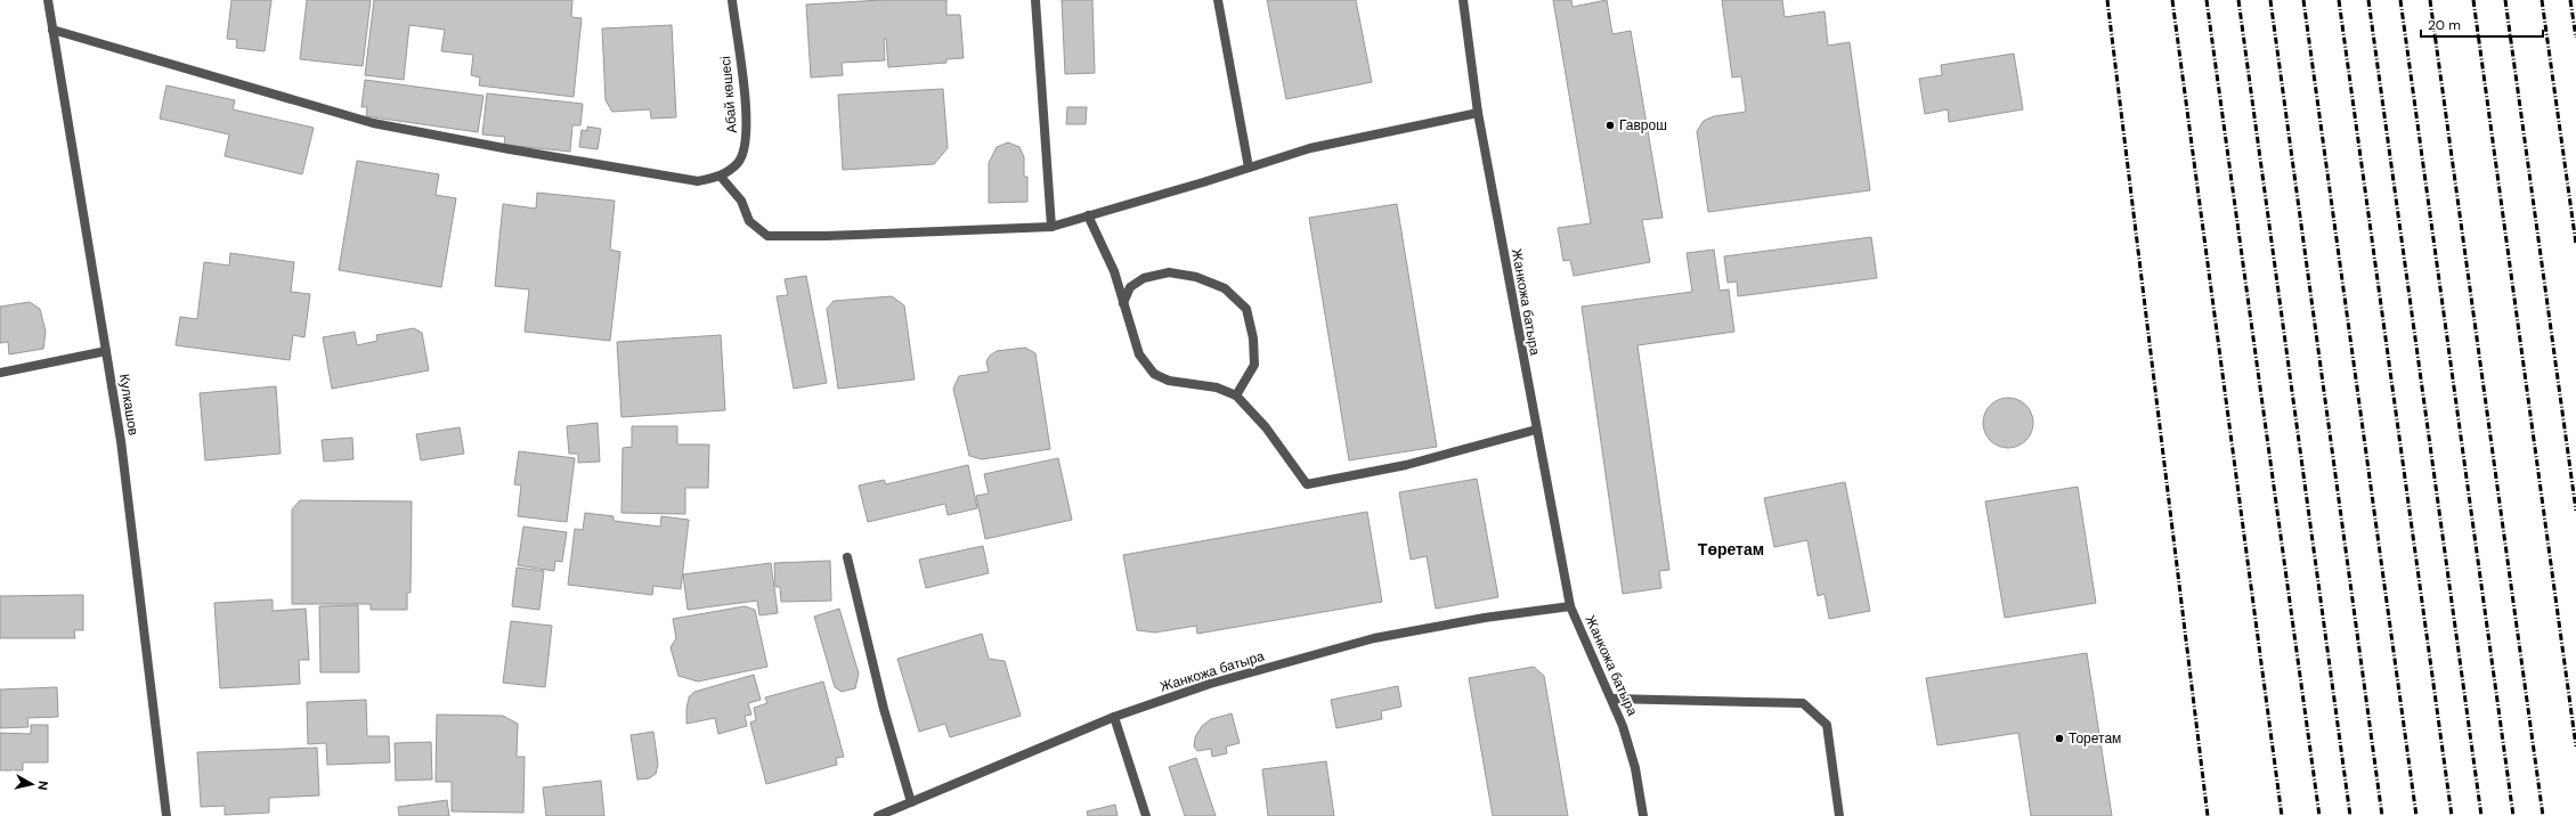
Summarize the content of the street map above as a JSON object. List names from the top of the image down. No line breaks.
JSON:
{"streets":{"street":["Абай көшесі","Жанкожа батыра","Кулкашов"]},"districts":["Төретам"],"places":["Гаврош","Торетам"],"scale_bar":"20 m","north":"right"}
